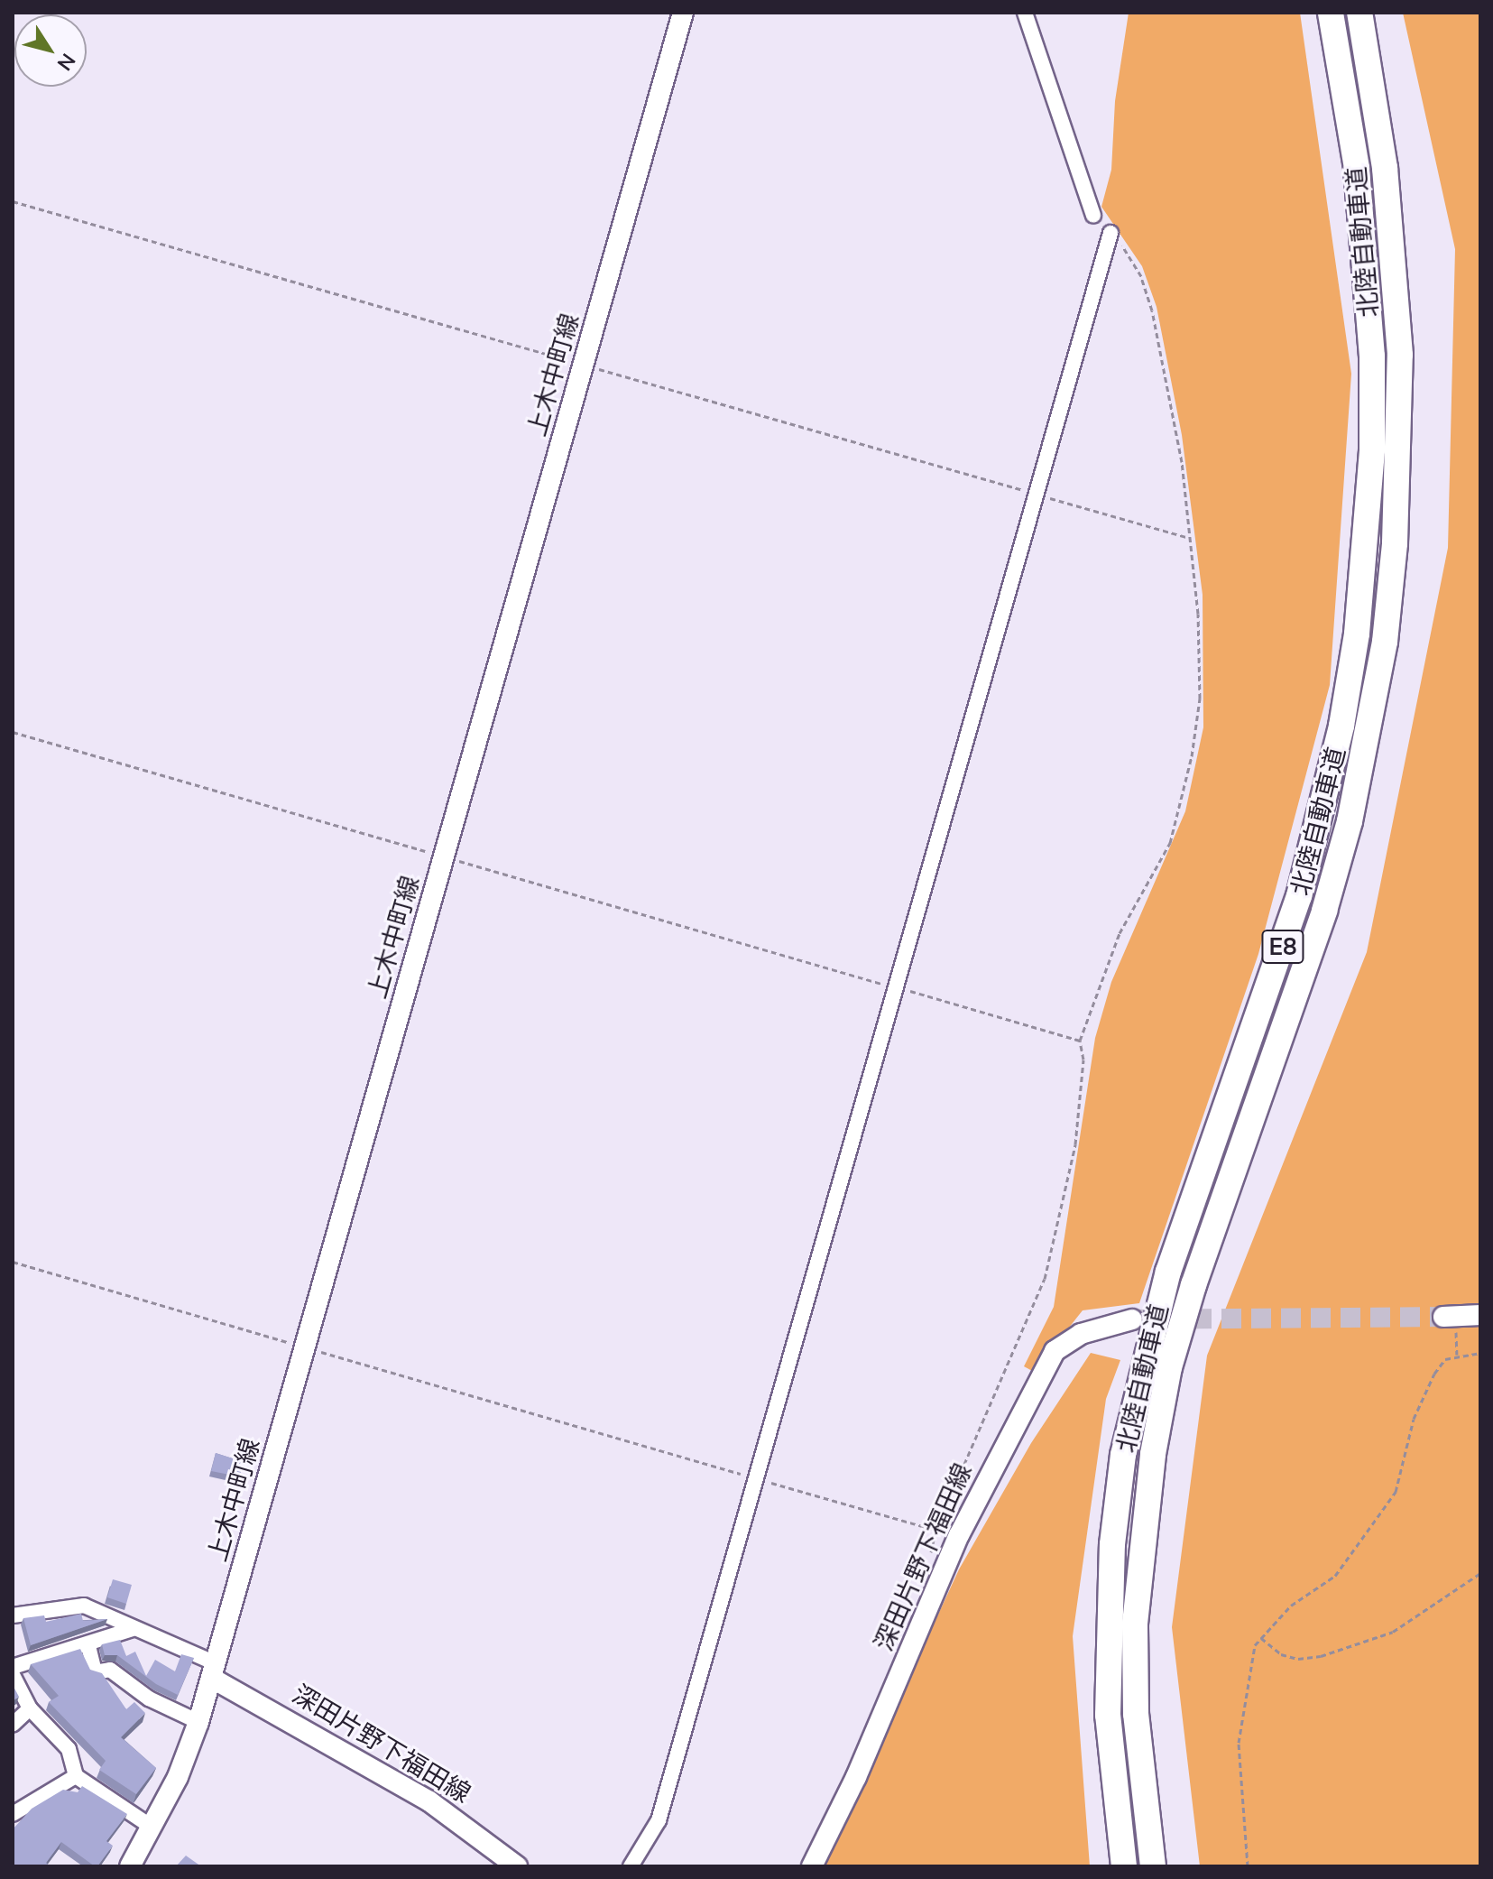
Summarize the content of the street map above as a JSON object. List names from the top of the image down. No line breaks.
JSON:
{"streets":{"highway":["北陸自動車道","E8"],"main road":["上木中町線","深田片野下福田線"]},"crossings":[["上木中町線","深田片野下福田線"]],"north":"bottom right"}
